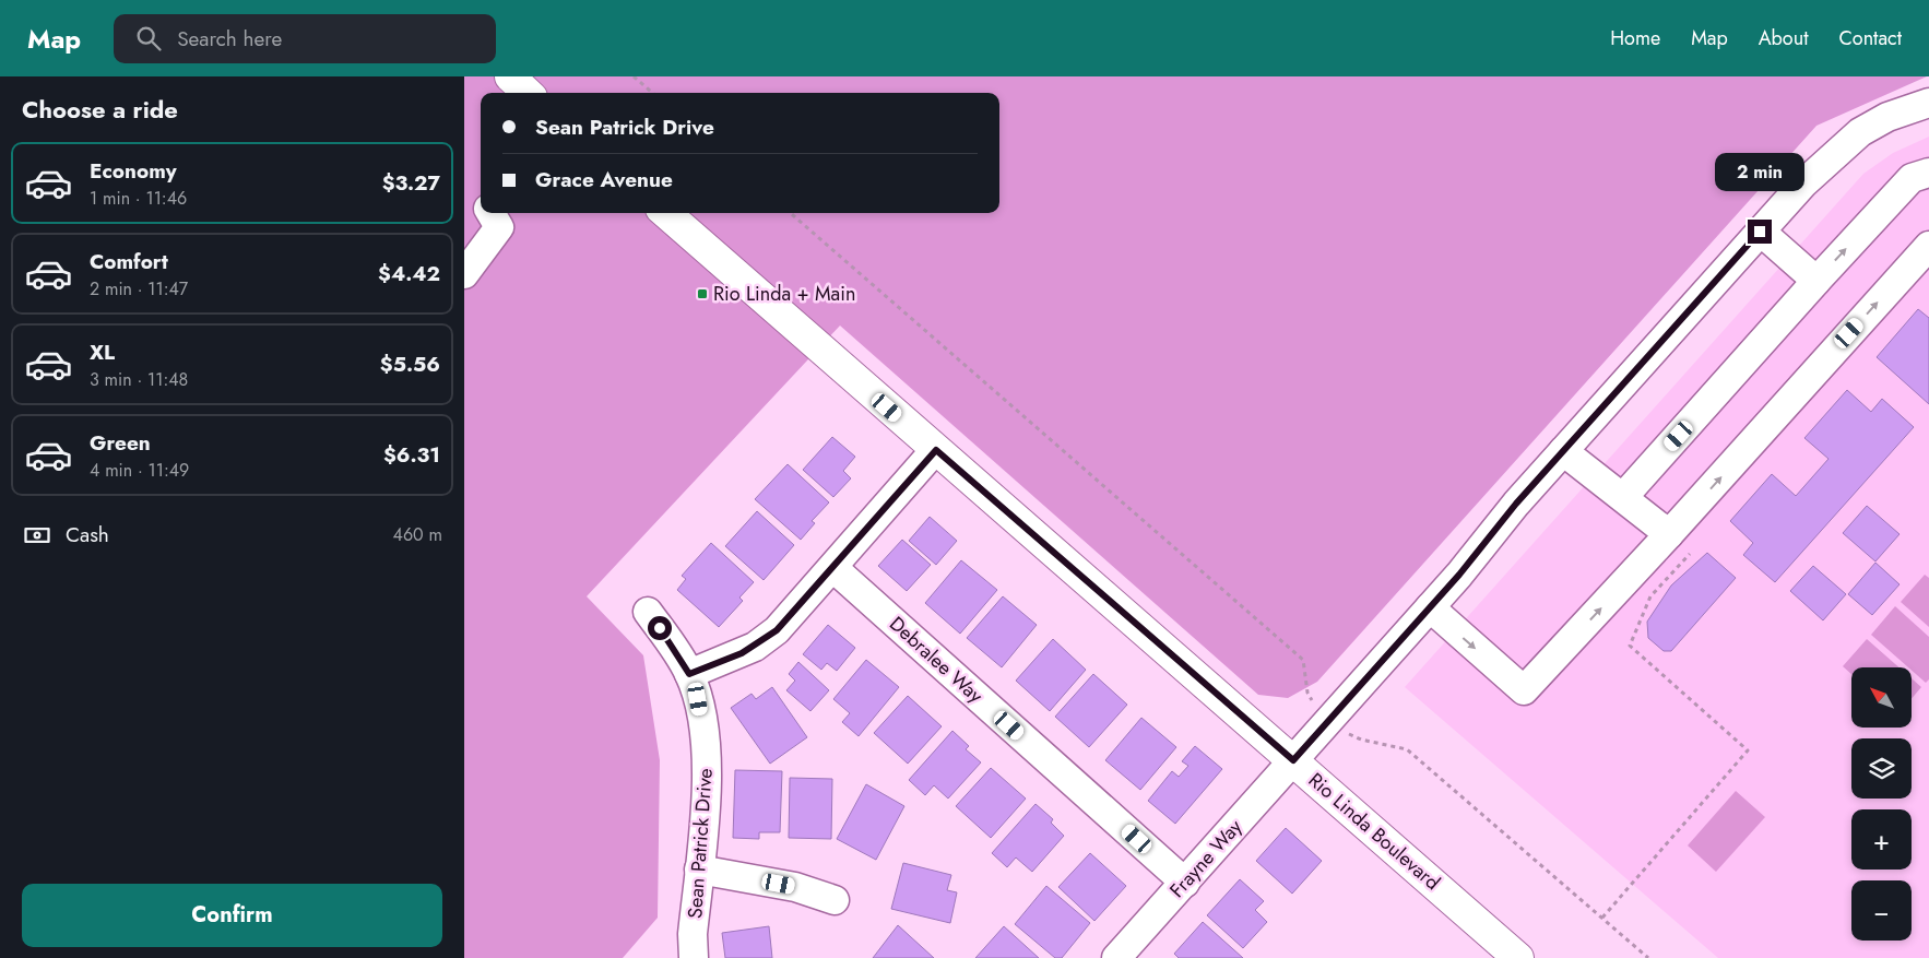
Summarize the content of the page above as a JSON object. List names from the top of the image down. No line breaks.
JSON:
{"streets":{"main road":["Rio Linda Boulevard"],"street":["Debralee Way","Sean Patrick Drive","Frayne Way"]},"crossings":[["Debralee Way","Frayne Way"],["Rio Linda Boulevard","Frayne Way"]],"places":{"transit":["Rio Linda + Main"]},"north":"top left","page":{"header":"Map","search":"Search here","nav":["Home","Map","About","Contact"],"heading":"Choose a ride","banner":["Sean Patrick Drive","Grace Avenue"],"list":[{"name":"Economy","note":"1 min · 11:46","value":"$3.27"},{"name":"Comfort","note":"2 min · 11:47","value":"$4.42"},{"name":"XL","note":"3 min · 11:48","value":"$5.56"},{"name":"Green","note":"4 min · 11:49","value":"$6.31"}],"bubble":"2 min","pay":["Cash","460 m"],"map_buttons":["+","−"],"buttons":"Confirm"}}
